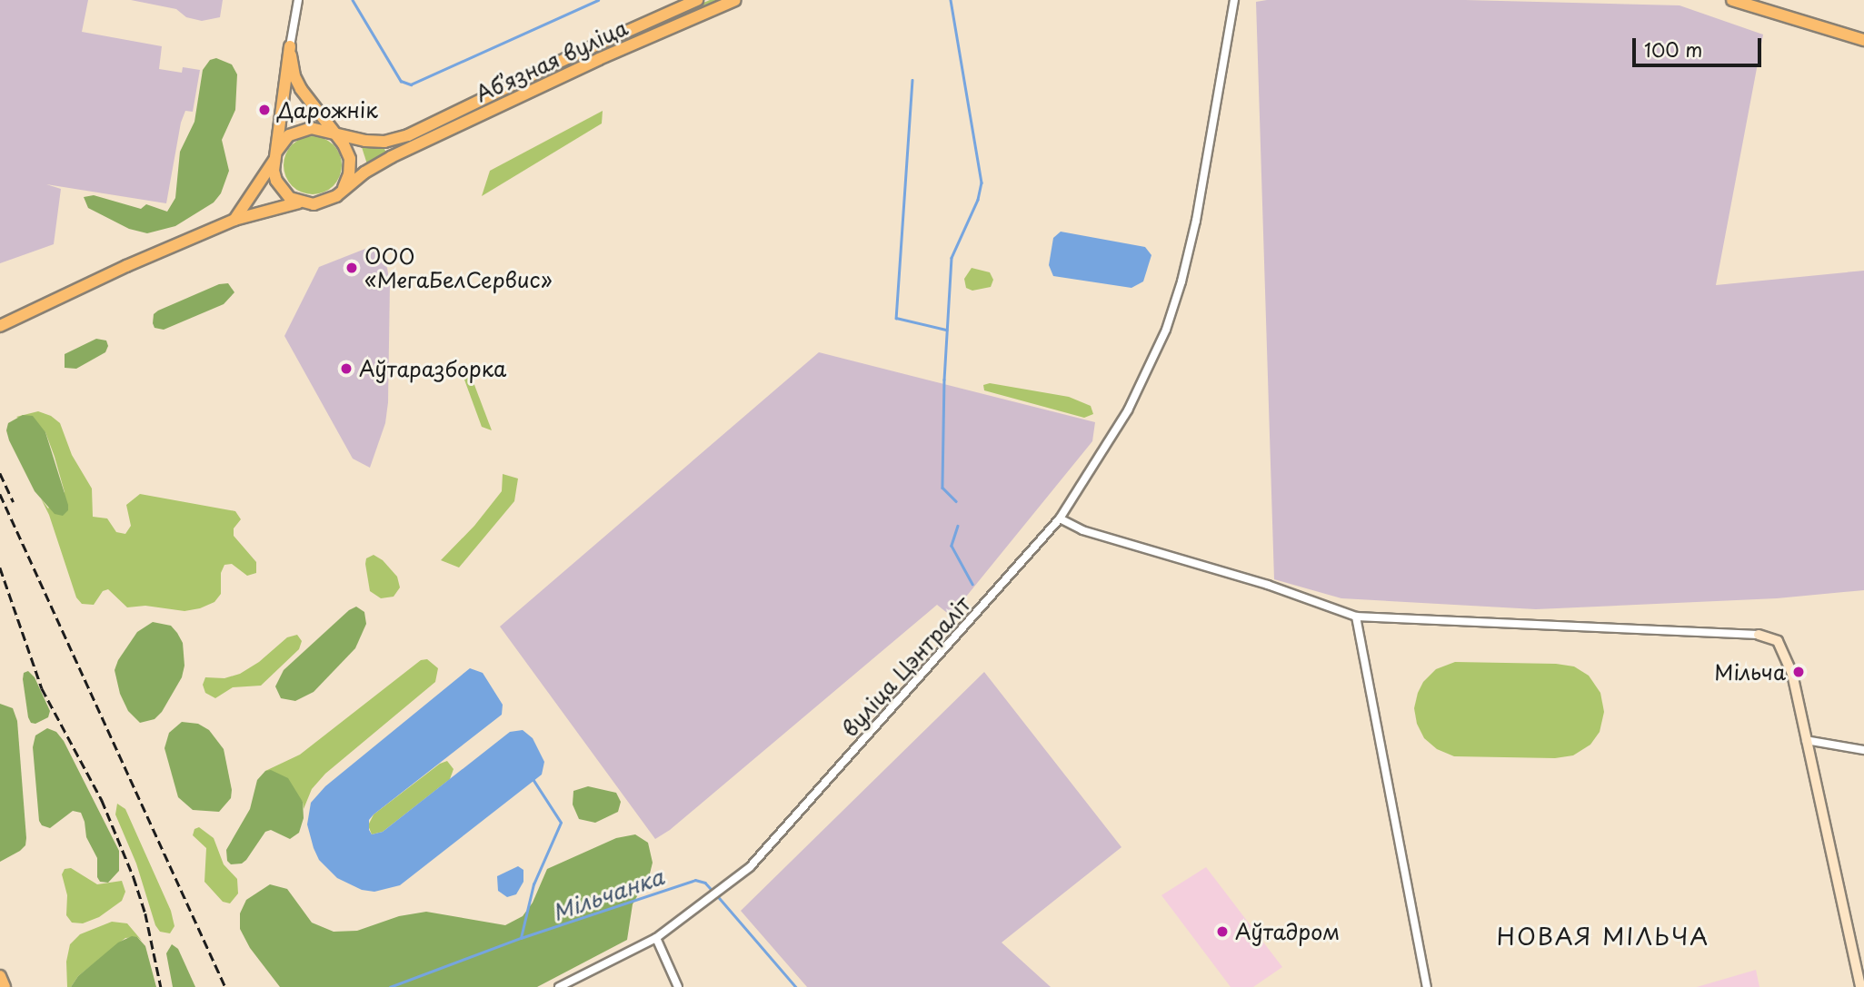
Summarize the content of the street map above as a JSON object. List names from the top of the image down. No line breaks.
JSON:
{"streets":{"main road":["Абʼязная вуліца"],"street":["вуліца Цэнтраліт"]},"districts":["НОВАЯ МІЛЬЧА"],"water":["Мільчанка"],"places":["Дарожнік","ООО «МегаБелСервис»","Аўтаразборка","Мільча","Аўтадром"],"scale_bar":"100 m"}
